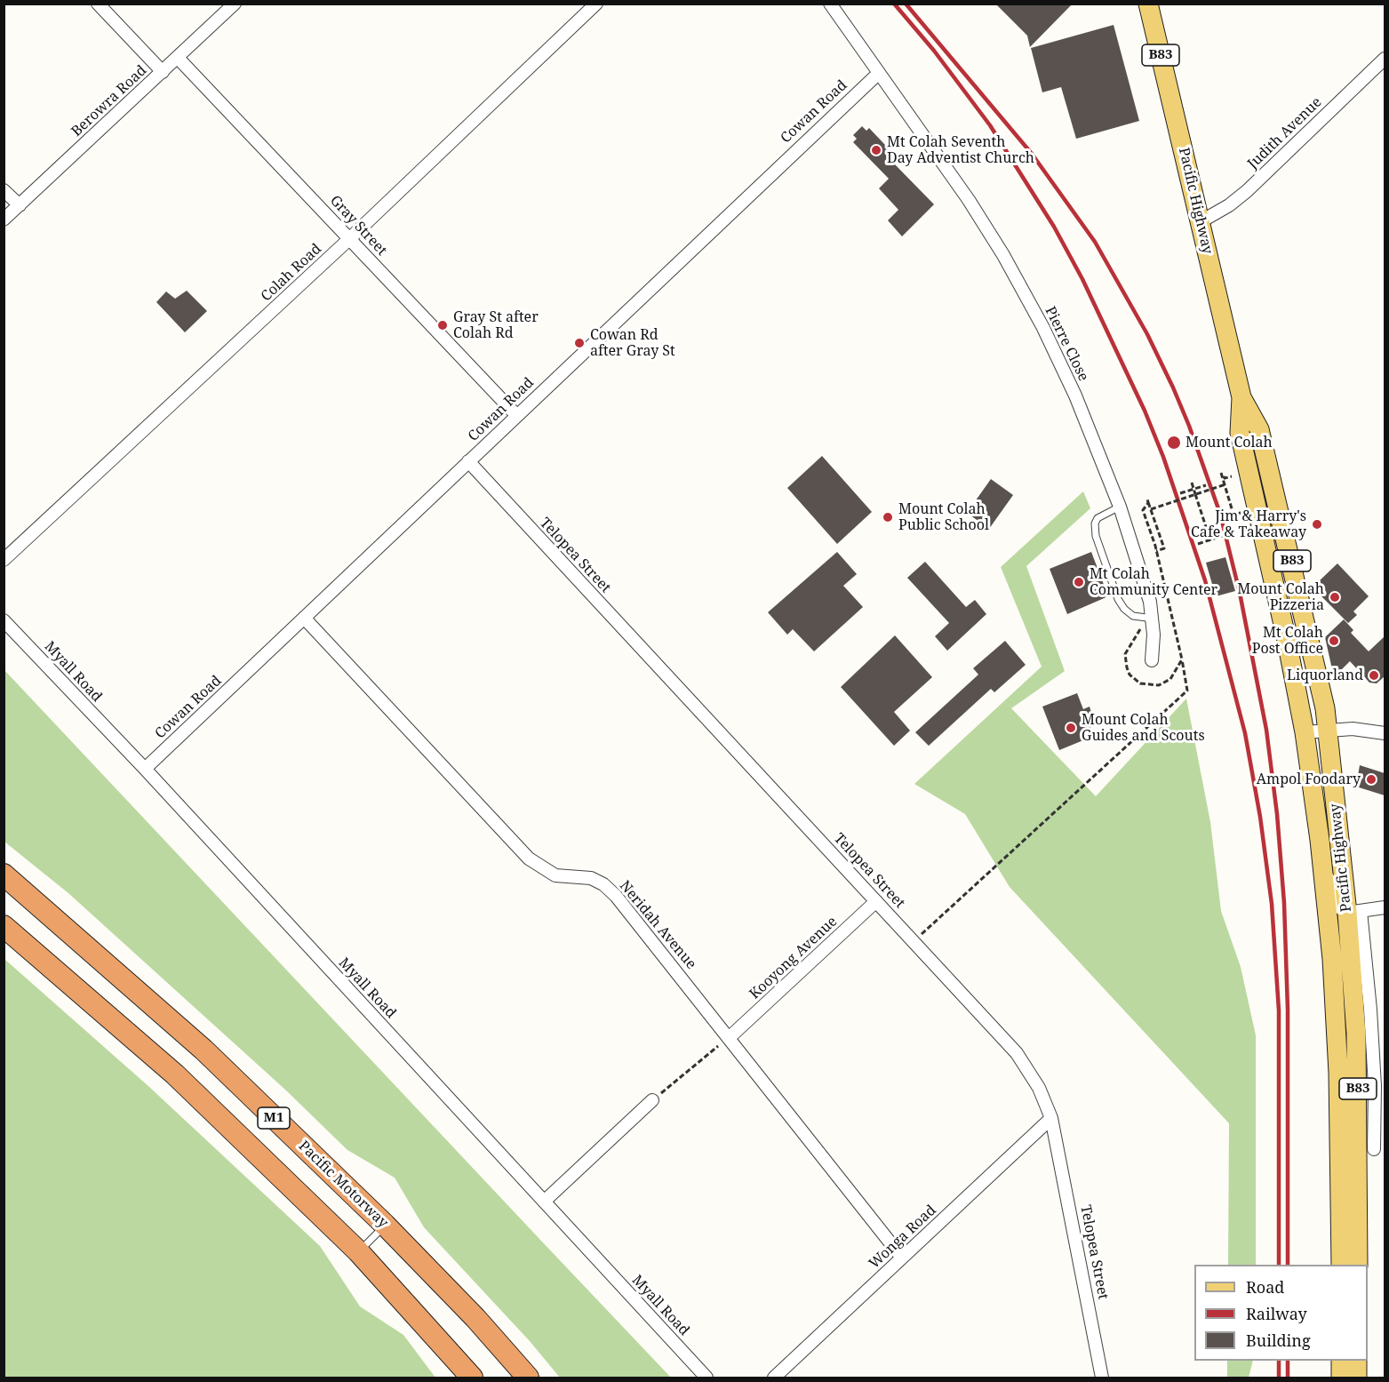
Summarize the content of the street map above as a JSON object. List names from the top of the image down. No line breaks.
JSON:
{"streets":{"highway":["M1","Pacific Motorway"],"main road":["B83","Pacific Highway"],"street":["Berowra Road","Cowan Road","Judith Avenue","Gray Street","Colah Road","Pierre Close","Telopea Street","Myall Road","Neridah Avenue","Kooyong Avenue","Wonga Road"]},"crossings":[["Berowra Road","Gray Street"],["Cowan Road","Gray Street"],["Cowan Road","Pierre Close"],["Cowan Road","Telopea Street"],["Cowan Road","Myall Road"],["Cowan Road","Neridah Avenue"],["Judith Avenue","Pacific Highway"],["Gray Street","Colah Road"],["Telopea Street","Kooyong Avenue"],["Telopea Street","Wonga Road"],["Neridah Avenue","Kooyong Avenue"],["Neridah Avenue","Wonga Road"]],"places":["Mt Colah Seventh Day Adventist Church","Gray St after Colah Rd","Cowan Rd after Gray St","Mount Colah","Mount Colah Public School","Jim & Harry's Cafe & Takeaway","Mt Colah Community Center","Mount Colah Pizzeria","Mt Colah Post Office","Liquorland","Mount Colah Guides and Scouts","Ampol Foodary"],"legend":["Road","Railway","Building"]}
